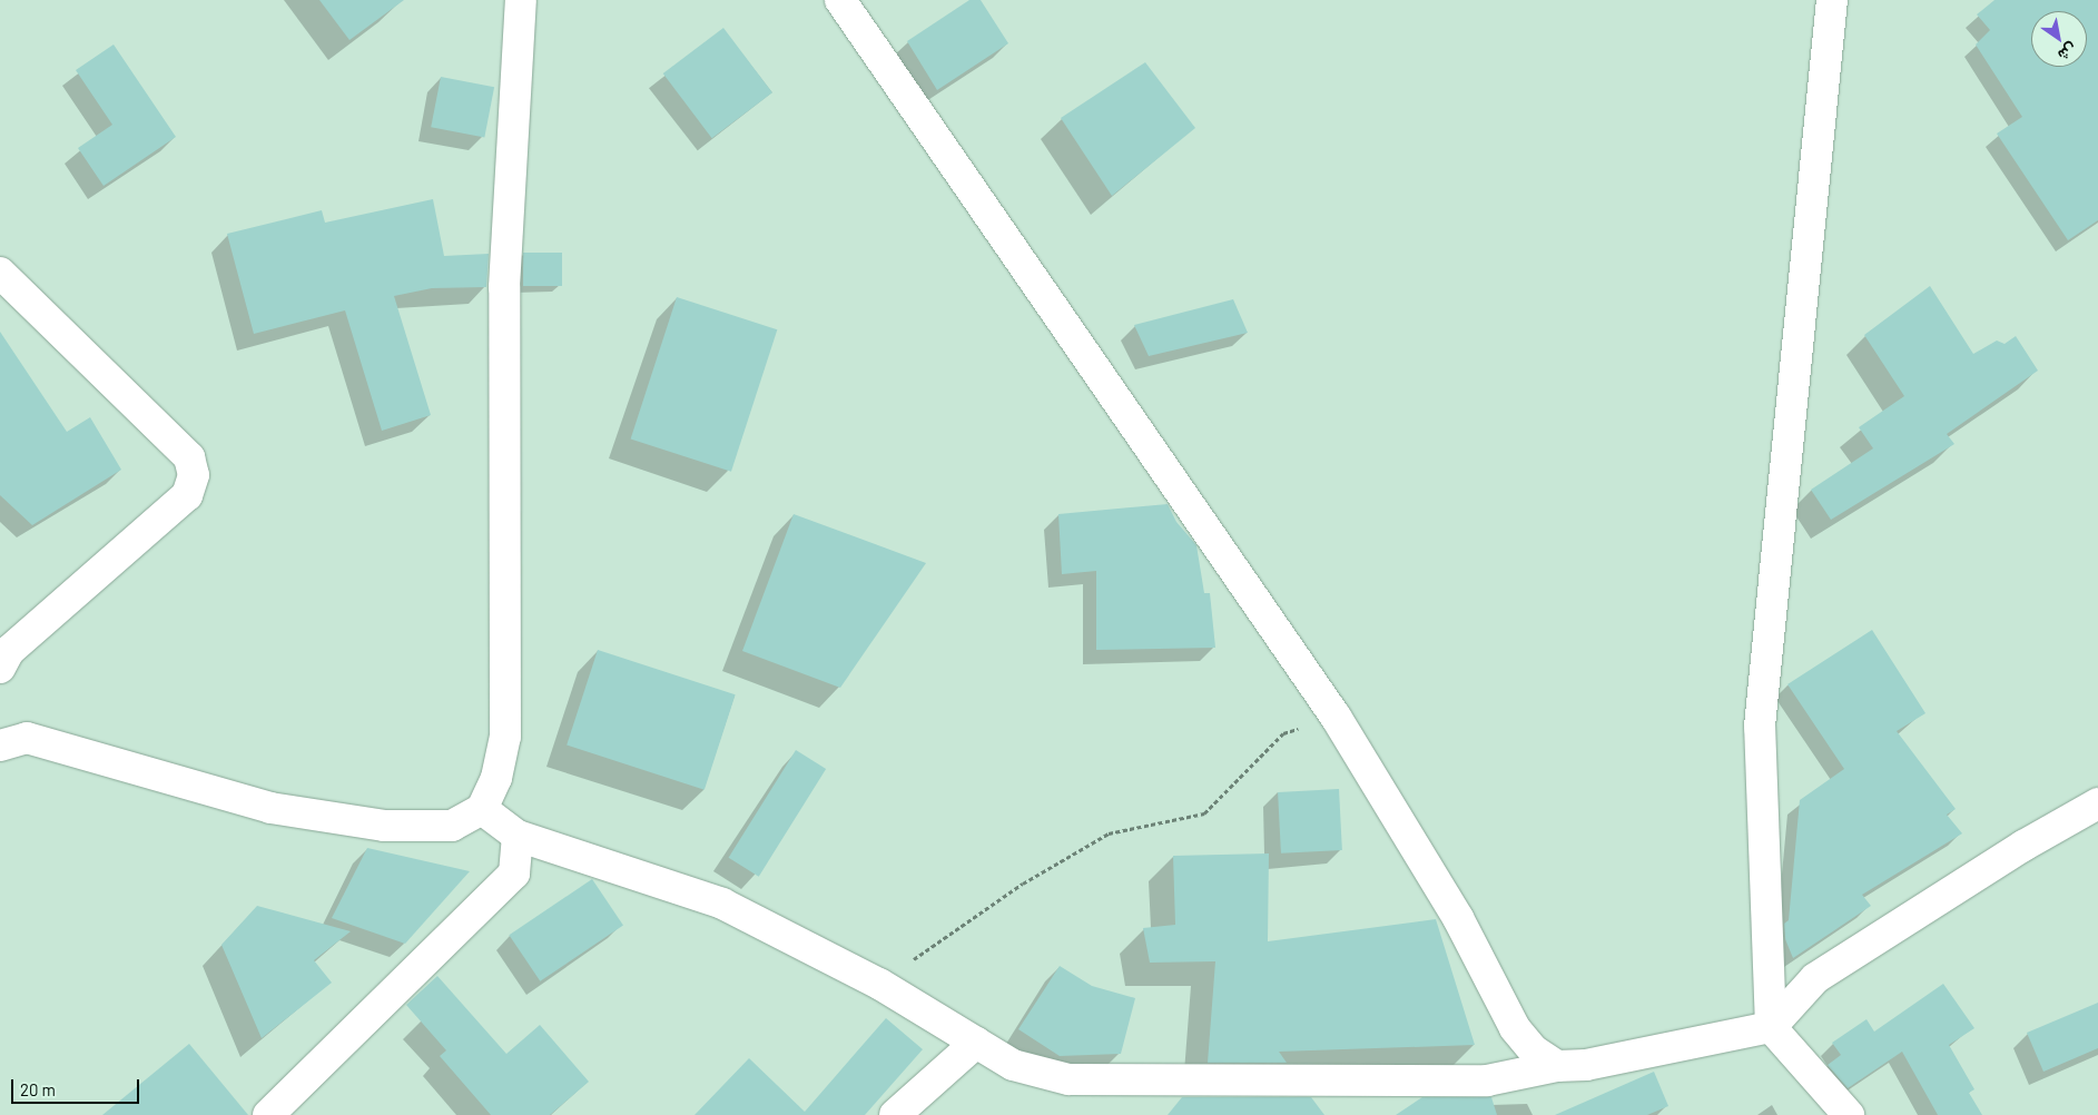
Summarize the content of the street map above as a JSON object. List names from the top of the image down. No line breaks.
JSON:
{"scale_bar":"20 m","north":"bottom right"}
